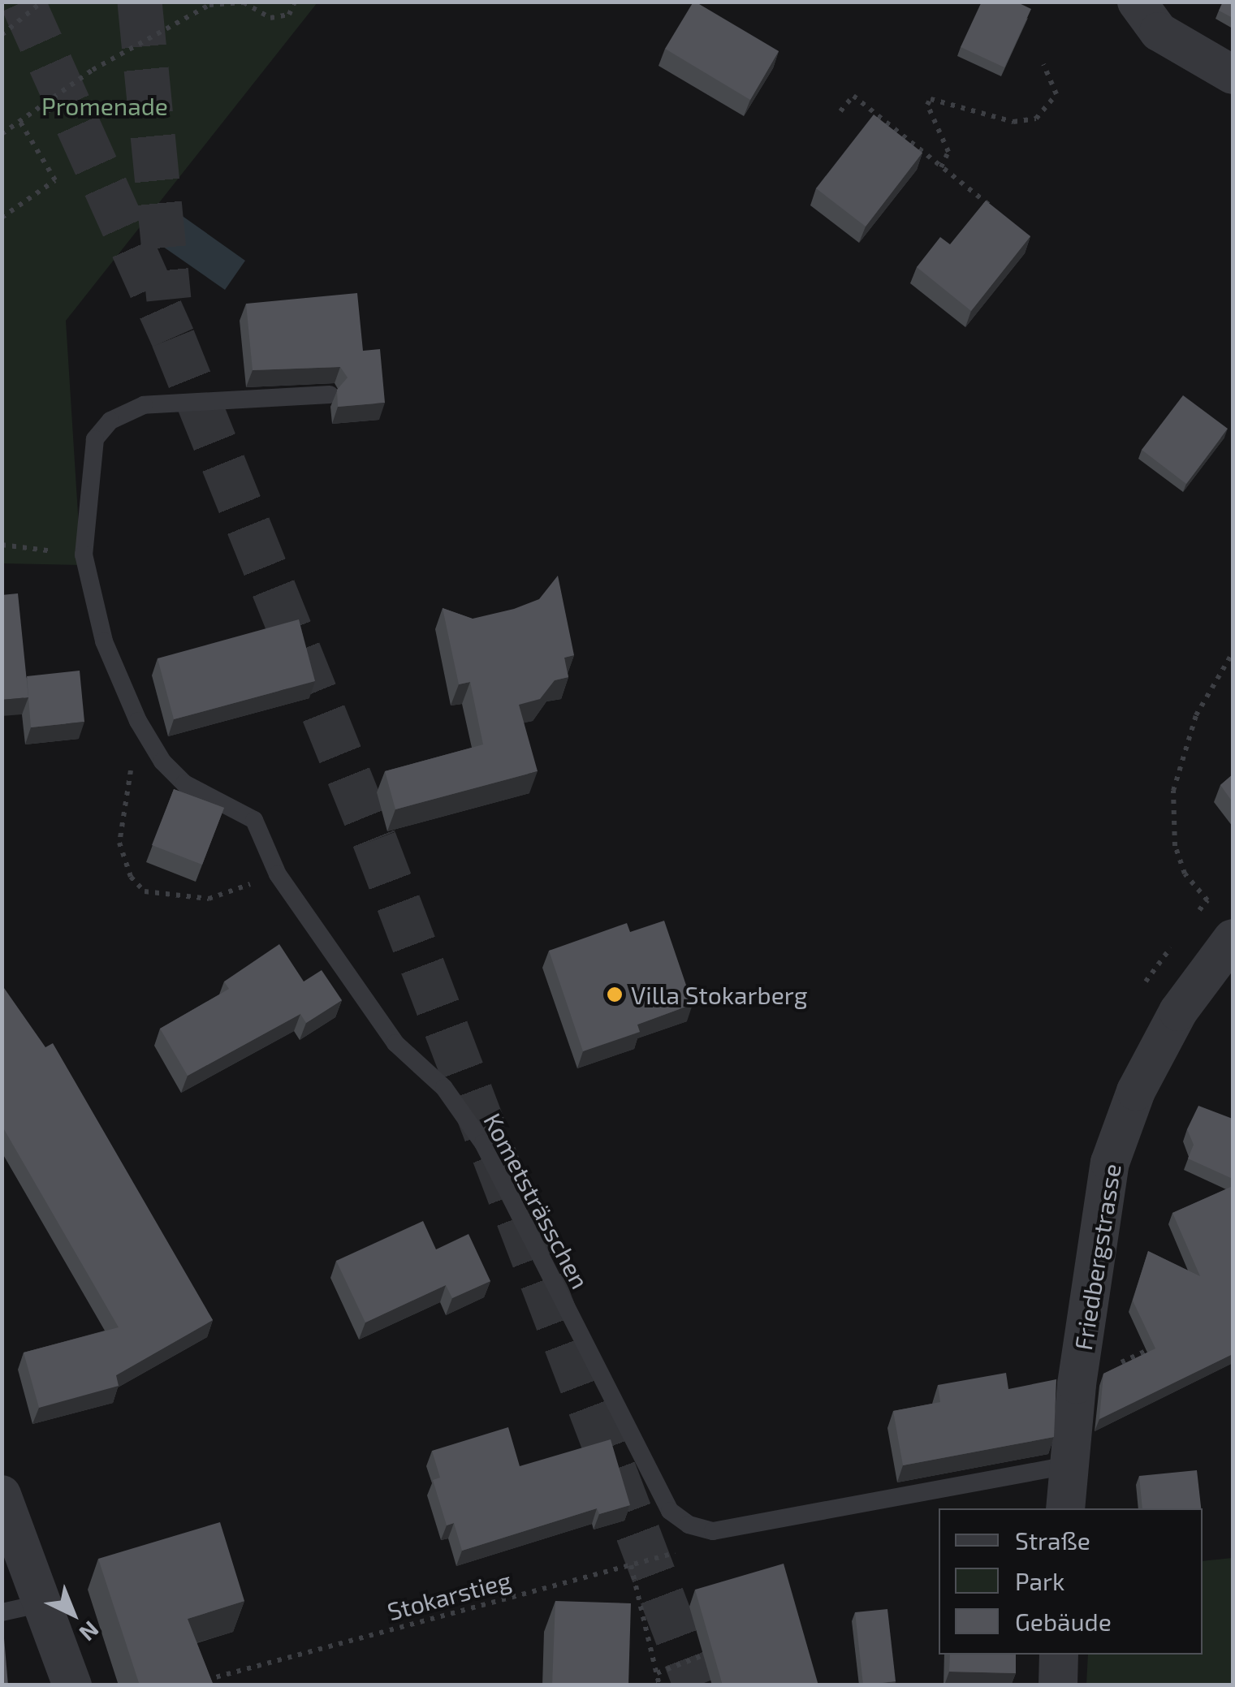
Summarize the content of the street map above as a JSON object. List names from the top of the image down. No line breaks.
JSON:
{"streets":{"street":["Friedbergstrasse"],"lane":["Kometsträsschen"],"path":["Stokarstieg"]},"crossings":[["Kometsträsschen","Stokarstieg"]],"parks":["Promenade"],"places":["Villa Stokarberg"],"legend":["Straße","Park","Gebäude"],"north":"bottom right"}
